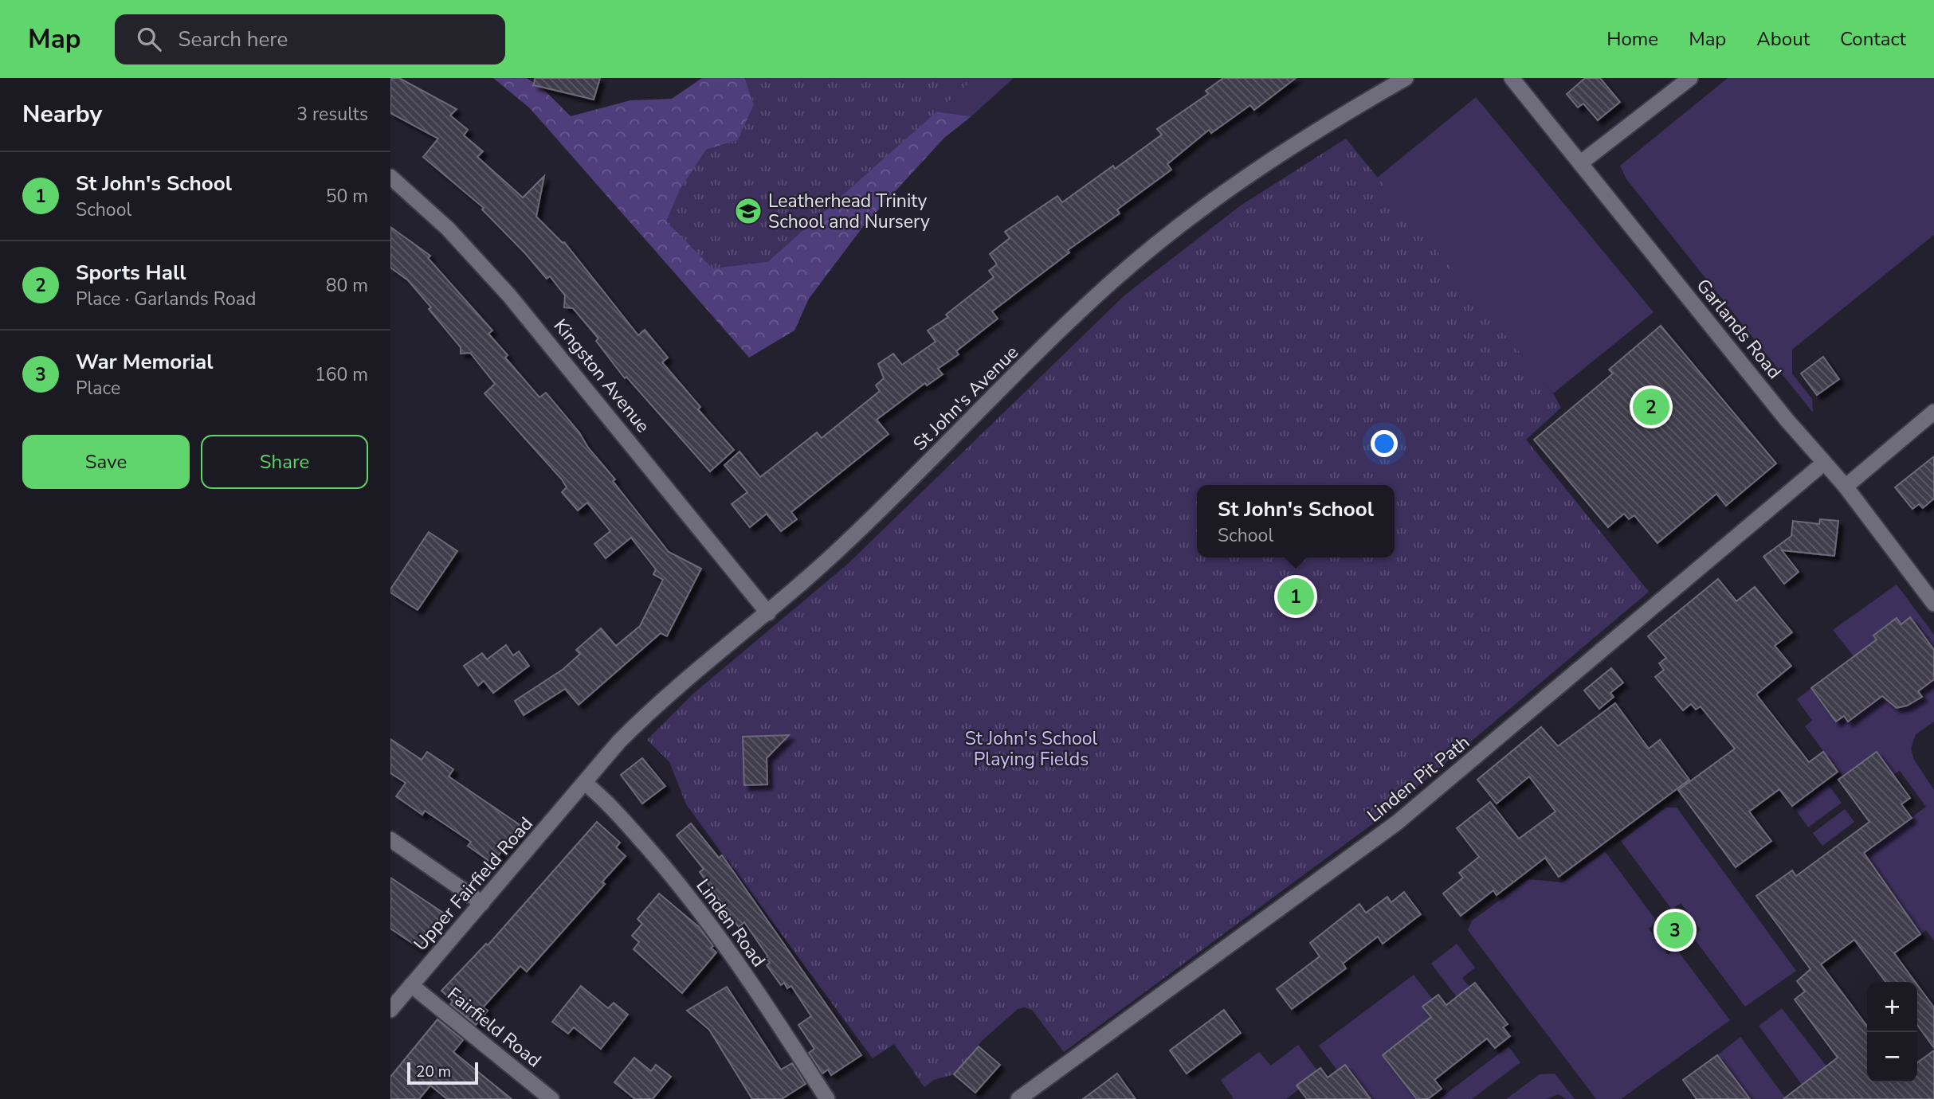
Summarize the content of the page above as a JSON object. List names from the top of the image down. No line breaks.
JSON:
{"streets":{"street":["Garlands Road","Kingston Avenue","St John's Avenue","Linden Pit Path","Upper Fairfield Road","Linden Road","Fairfield Road"]},"crossings":[["Garlands Road","Linden Pit Path"],["Kingston Avenue","St John's Avenue"],["St John's Avenue","Upper Fairfield Road"],["St John's Avenue","Linden Road"],["Upper Fairfield Road","Linden Road"],["Upper Fairfield Road","Fairfield Road"]],"parks":["St John's School Playing Fields"],"places":{"school or university":["Leatherhead Trinity School and Nursery"]},"scale_bar":"20 m","page":{"header":"Map","search":"Search here","nav":["Home","Map","About","Contact"],"heading":["Nearby","3 results"],"list":[{"mark":"1","name":"St John's School","note":"School","value":"50 m"},{"mark":"2","name":"Sports Hall","note":"Place · Garlands Road","value":"80 m"},{"mark":"3","name":"War Memorial","note":"Place","value":"160 m"}],"pins":["2","1","3"],"buttons":["Save","Share"],"popup":["St John's School","School"],"map_buttons":["+","−"],"scale":"20 m"}}
